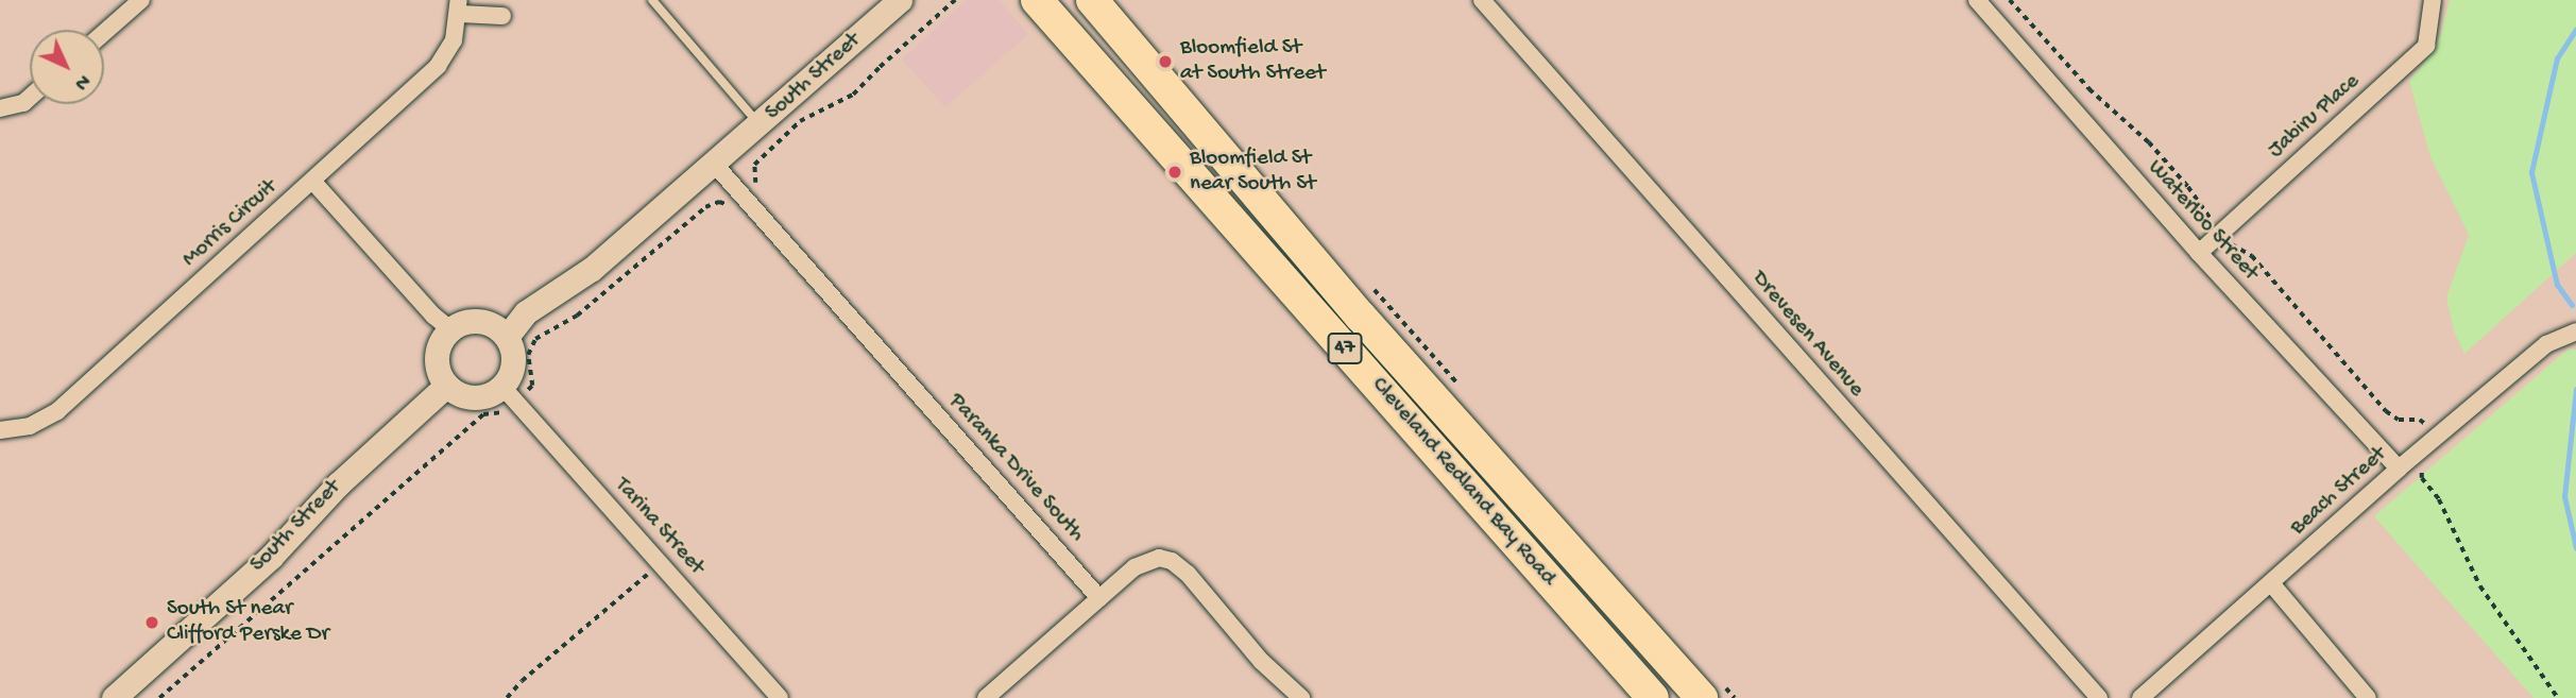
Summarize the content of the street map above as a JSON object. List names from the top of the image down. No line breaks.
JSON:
{"streets":{"highway":["47","Cleveland Redland Bay Road"],"street":["South Street","Jabiru Place","Waterloo Street","Morris Circuit","Drevesen Avenue","Paranka Drive South","Beach Street","Tarina Street"]},"crossings":[["South Street","Paranka Drive South"],["South Street","Tarina Street"],["Jabiru Place","Waterloo Street"],["Waterloo Street","Beach Street"]],"places":["Bloomfield St at South Street","Bloomfield St near South St","South St near Clifford Perske Dr"],"north":"bottom right"}
